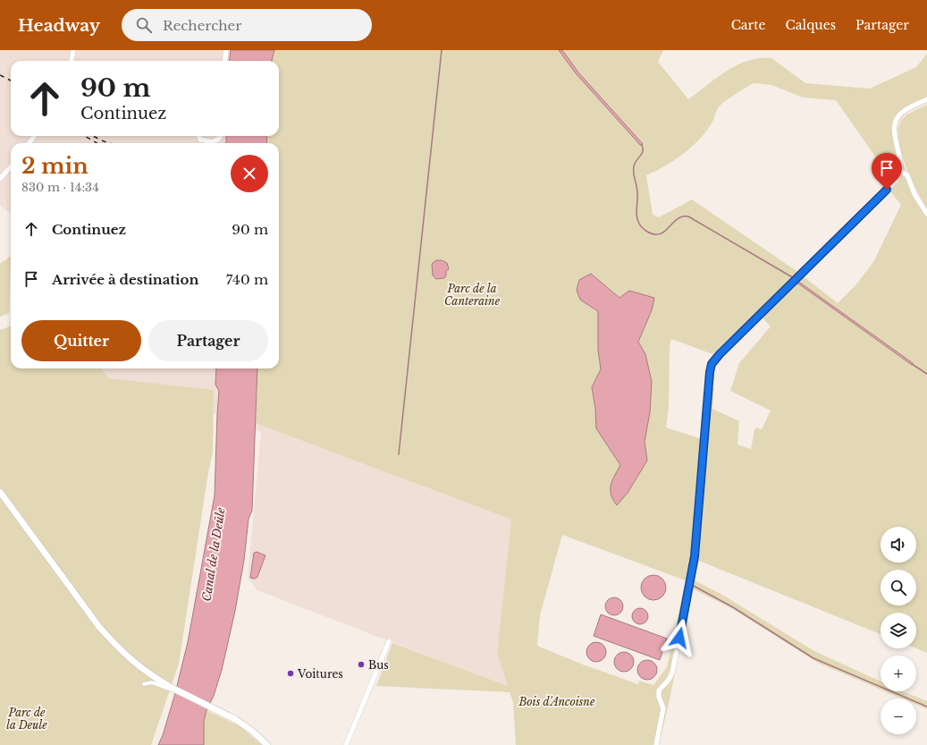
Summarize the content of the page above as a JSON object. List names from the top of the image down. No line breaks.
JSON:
{"water":["Canal de la Deûle"],"parks":["Parc de la Canteraine","Bois d'Ancoisne","Parc de la Deule"],"places":["Bus","Voitures"],"page":{"header":"Headway","search":"Rechercher","nav":["Carte","Calques","Partager"],"turn":["90 m","Continuez"],"heading":["2 min","830 m · 14:34"],"list":[{"name":"Continuez","value":"90 m"},{"name":"Arrivée à destination","value":"740 m"}],"buttons":["Quitter","Partager"],"map_buttons":["+","−"]}}
